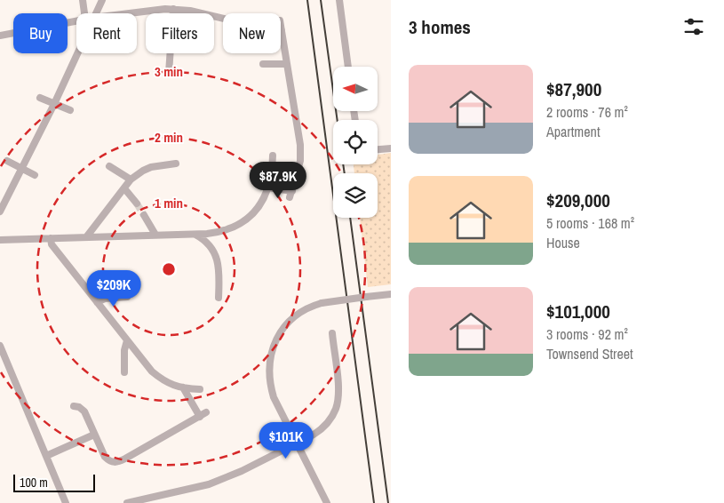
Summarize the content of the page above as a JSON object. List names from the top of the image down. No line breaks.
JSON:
{"scale_bar":"100 m","north":"left","page":{"heading":"3 homes","chip":["Buy","Rent","Filters","New"],"list":[{"name":"$87,900","note":"2 rooms · 76 m² · Apartment"},{"name":"$209,000","note":"5 rooms · 168 m² · House"},{"name":"$101,000","note":"3 rooms · 92 m² · Townsend Street"}],"price":["$87.9K","$209K","$101K"],"scale":"100 m"},"rings":["3 min","2 min","1 min"]}
